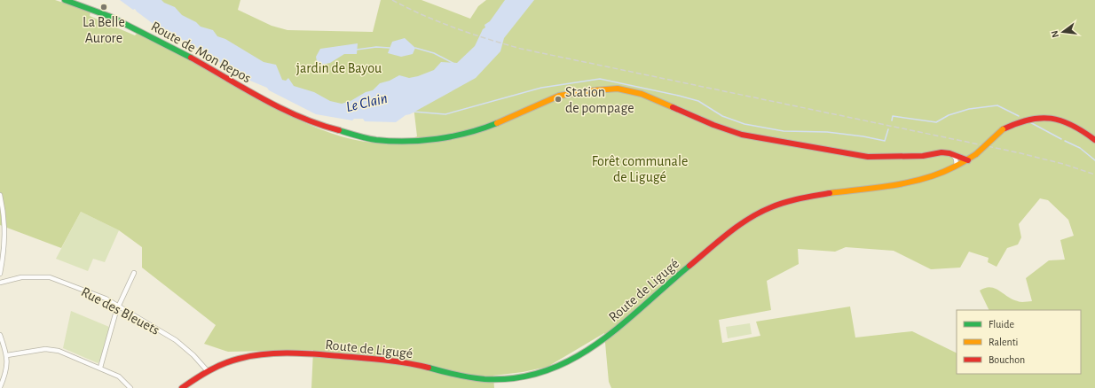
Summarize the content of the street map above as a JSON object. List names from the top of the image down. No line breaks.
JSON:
{"streets":{"street":["Route de Mon Repos","Route de Ligugé","Rue des Bleuets"]},"crossings":[["Route de Ligugé","Rue des Bleuets"]],"water":["Le Clain"],"parks":["jardin de Bayou","Forêt communale de Ligugé"],"places":["La Belle Aurore","Station de pompage"],"legend":["Fluide","Ralenti","Bouchon"],"north":"left"}
